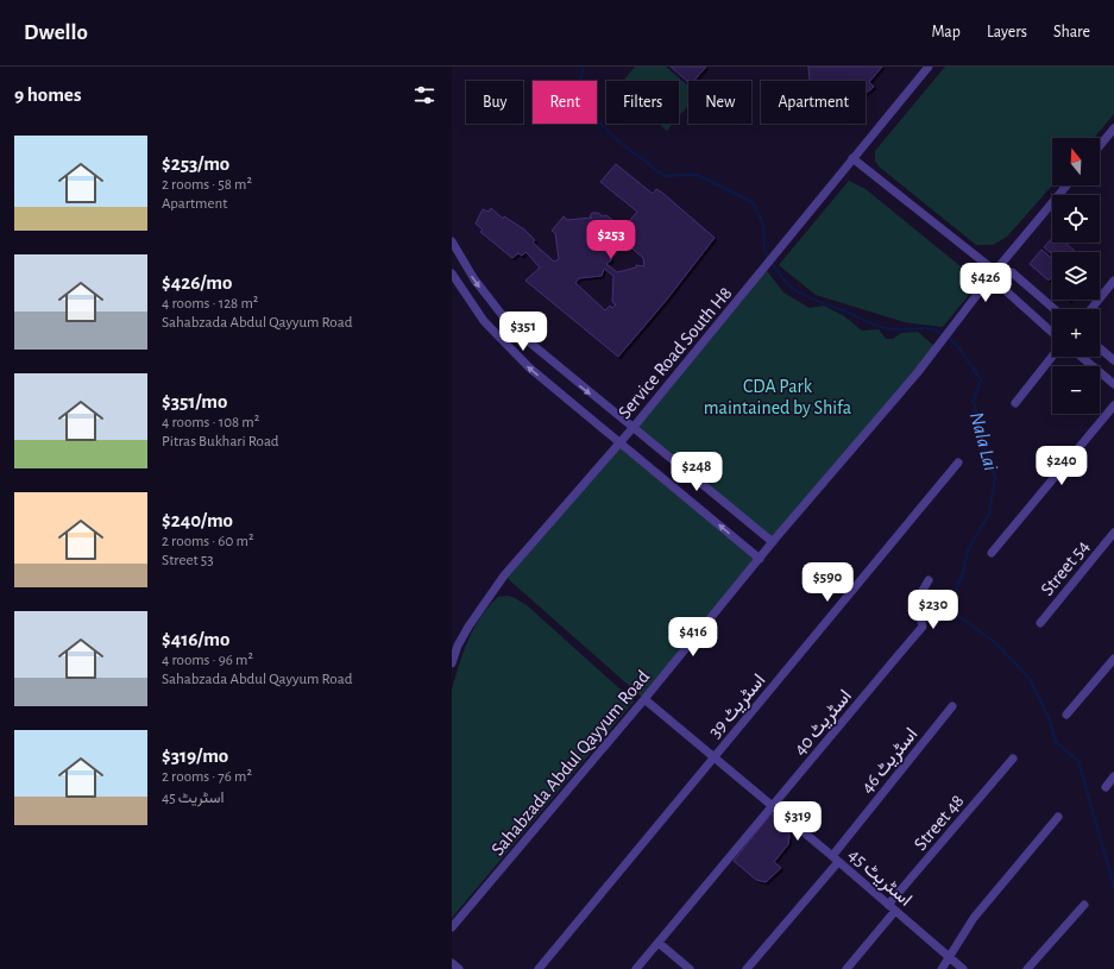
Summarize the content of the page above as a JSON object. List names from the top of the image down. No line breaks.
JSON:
{"streets":{"street":["Service Road South H8","Street 54","اسٹریٹ 39","اسٹریٹ 40","اسٹریٹ 46","Sahabzada Abdul Qayyum Road","Street 48","اسٹریٹ 45"]},"crossings":[["اسٹریٹ 39","اسٹریٹ 45"],["اسٹریٹ 40","اسٹریٹ 45"],["اسٹریٹ 46","اسٹریٹ 45"],["Sahabzada Abdul Qayyum Road","اسٹریٹ 45"],["Street 48","اسٹریٹ 45"]],"water":["Nala Lai"],"parks":["CDA Park maintained by Shifa"],"north":"top","page":{"header":"Dwello","nav":["Map","Layers","Share"],"heading":"9 homes","chip":["Buy","Rent","Filters","New","Apartment"],"list":[{"name":"$253/mo","note":"2 rooms · 58 m² · Apartment"},{"name":"$426/mo","note":"4 rooms · 128 m² · Sahabzada Abdul Qayyum Road"},{"name":"$351/mo","note":"4 rooms · 108 m² · Pitras Bukhari Road"},{"name":"$240/mo","note":"2 rooms · 60 m² · Street 53"},{"name":"$416/mo","note":"4 rooms · 96 m² · Sahabzada Abdul Qayyum Road"},{"name":"$319/mo","note":"2 rooms · 76 m² · اسٹریٹ 45"}],"map_buttons":["+","−"],"price":["$253","$426","$351","$240","$248","$590","$230","$416","$319"]}}
